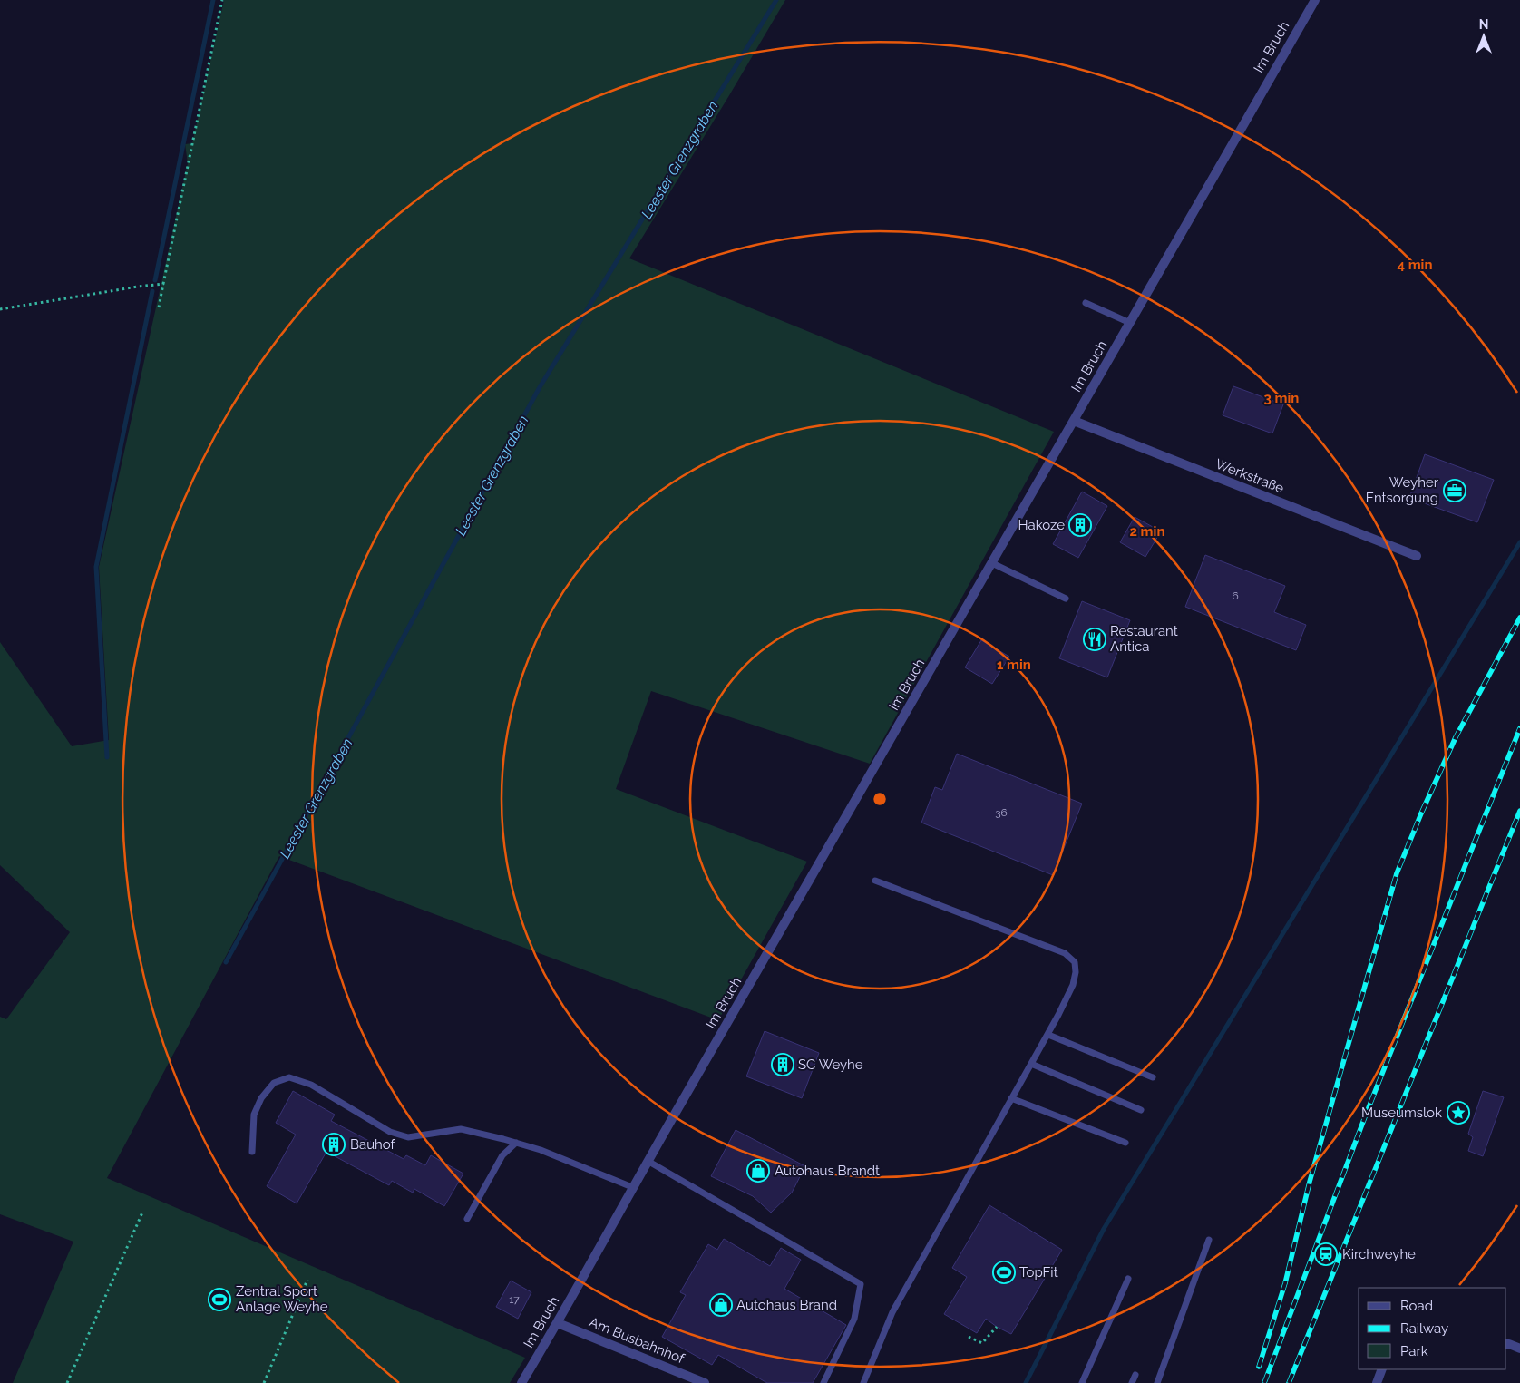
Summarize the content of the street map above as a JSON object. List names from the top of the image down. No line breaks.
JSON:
{"streets":{"street":["Im Bruch","Werkstraße","Am Busbahnhof"]},"crossings":[["Im Bruch","Werkstraße"],["Im Bruch","Am Busbahnhof"]],"water":["Leester Grenzgraben"],"places":{"office":["Weyher Entsorgung"],"building":["Hakoze","SC Weyhe","Bauhof"],"restaurant":["Restaurant Antica"],"place":["Museumslok"],"shop":["Autohaus Brandt","Autohaus Brand"],"station":["Kirchweyhe"],"sports":["TopFit","Zentral Sport Anlage Weyhe"]},"house_numbers":["6","36","17"],"legend":["Road","Railway","Park"],"north":"top","rings":["4 min","3 min","2 min","1 min"]}
